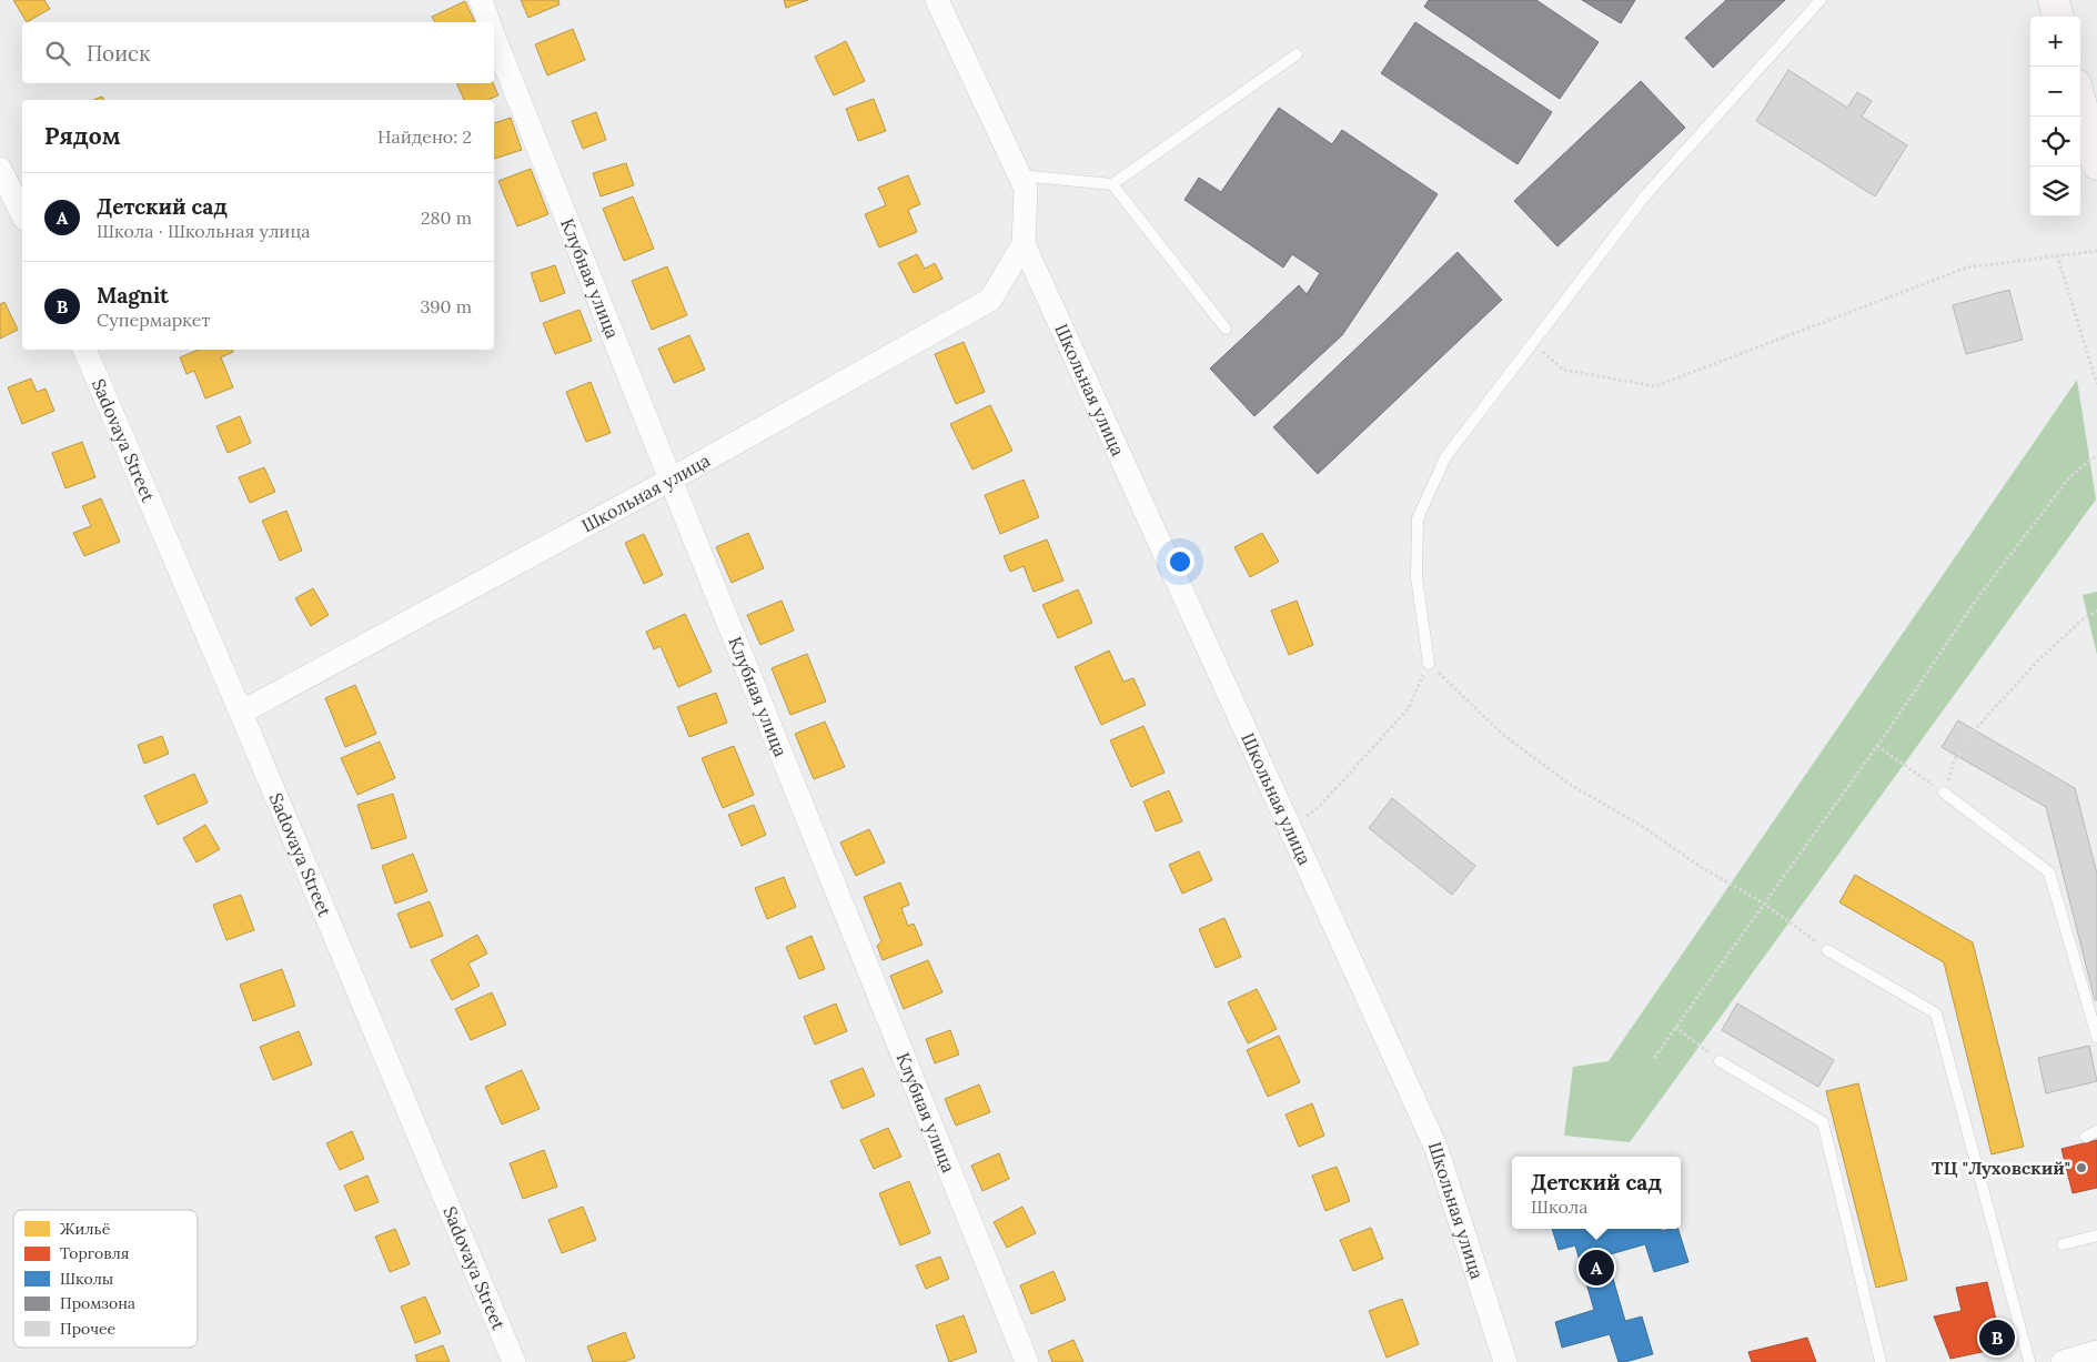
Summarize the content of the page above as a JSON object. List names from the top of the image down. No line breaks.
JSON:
{"streets":{"street":["Клубная улица","Школьная улица","Sadovaya Street"]},"crossings":[["Клубная улица","Школьная улица"],["Школьная улица","Sadovaya Street"]],"places":["ТЦ \"Луховский\""],"legend":["Жильё","Торговля","Школы","Промзона","Прочее"],"page":{"map_buttons":["+","−"],"search":"Поиск","heading":["Рядом","Найдено: 2"],"list":[{"mark":"A","name":"Детский сад","note":"Школа · Школьная улица","value":"280 m"},{"mark":"B","name":"Magnit","note":"Супермаркет","value":"390 m"}],"popup":["Детский сад","Школа"],"pins":["A","B"]}}
